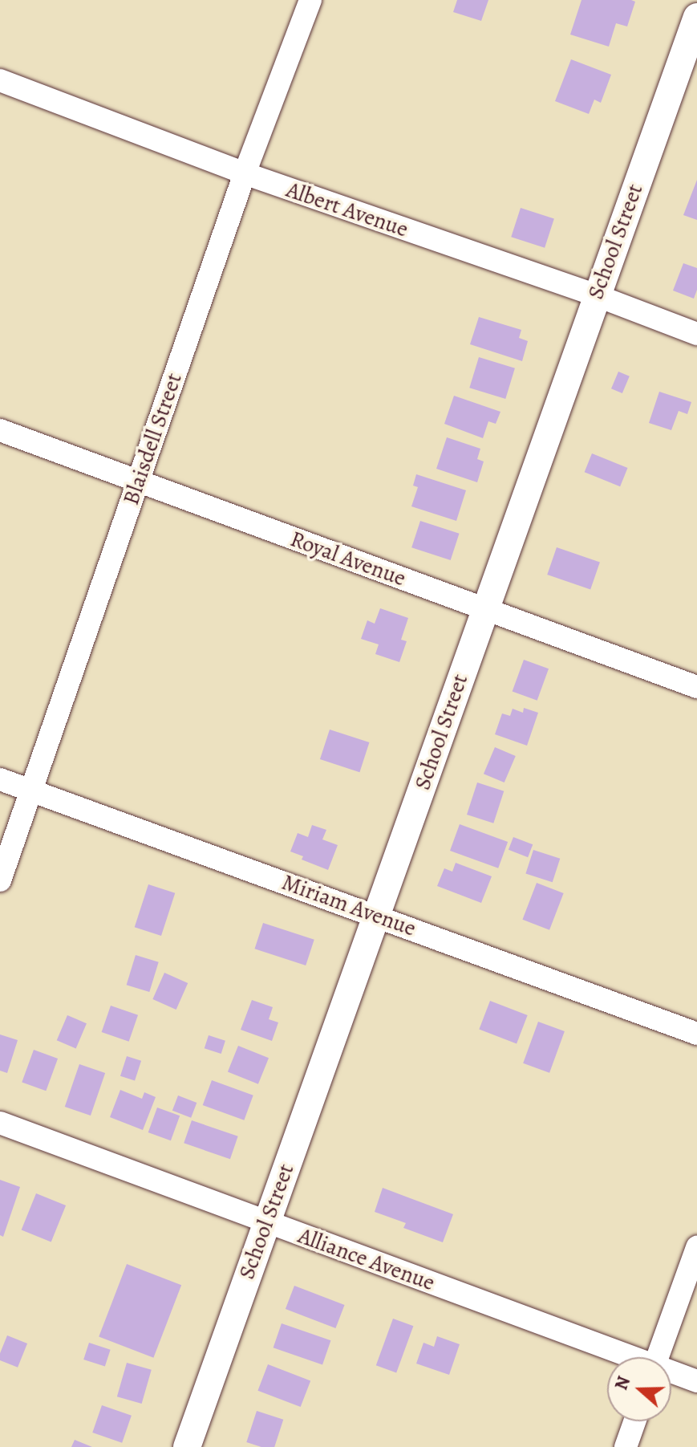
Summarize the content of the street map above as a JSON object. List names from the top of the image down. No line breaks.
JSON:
{"streets":{"main road":["School Street"],"street":["Albert Avenue","Blaisdell Street","Royal Avenue","Miriam Avenue","Alliance Avenue"]},"crossings":[["Albert Avenue","School Street"],["Albert Avenue","Blaisdell Street"],["School Street","Royal Avenue"],["School Street","Miriam Avenue"],["School Street","Alliance Avenue"],["Blaisdell Street","Royal Avenue"],["Blaisdell Street","Miriam Avenue"]],"north":"left"}
